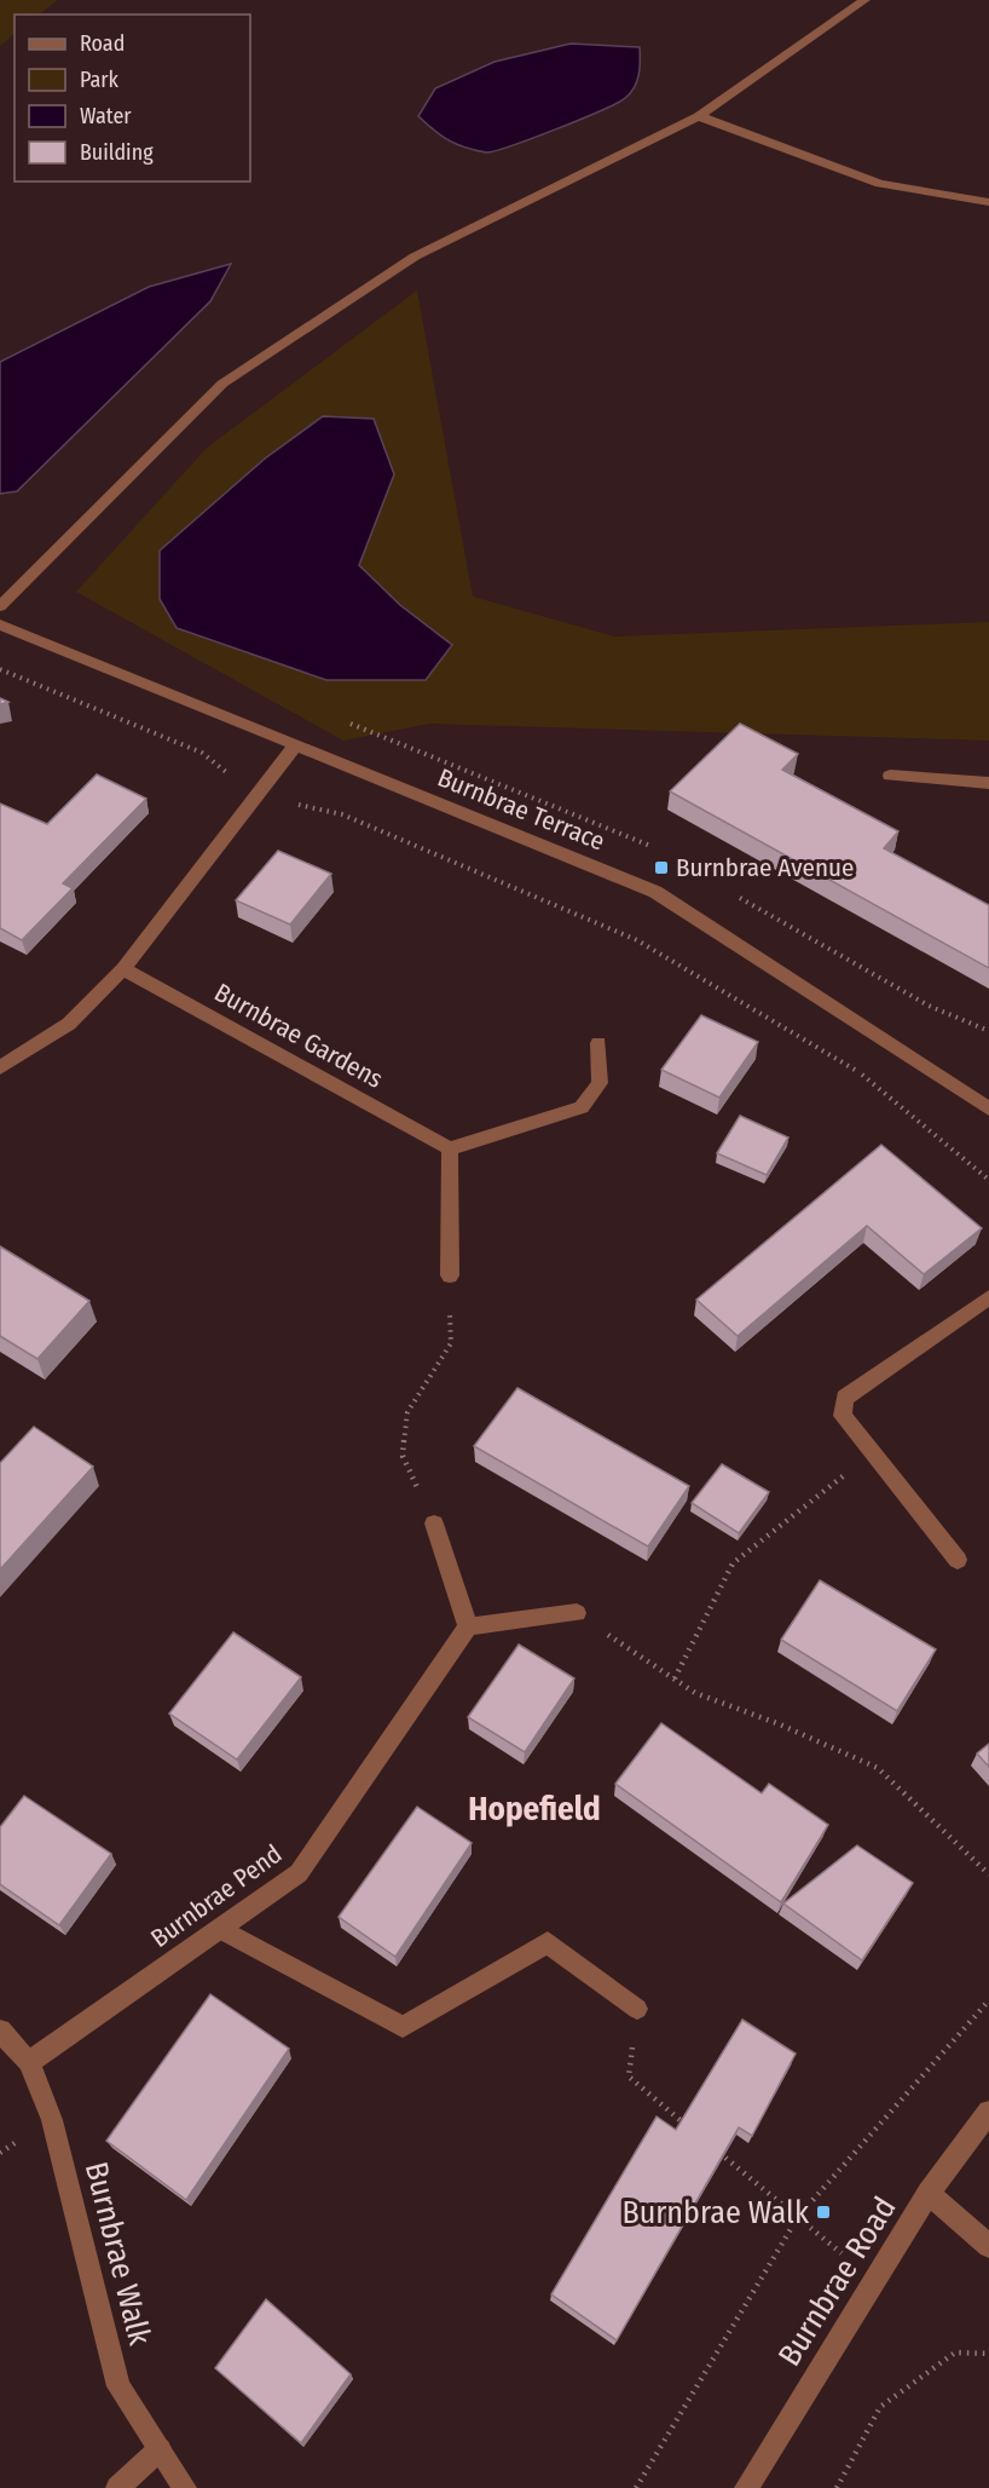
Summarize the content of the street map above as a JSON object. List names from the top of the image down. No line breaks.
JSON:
{"streets":{"street":["Burnbrae Terrace","Burnbrae Gardens","Burnbrae Pend","Burnbrae Walk","Burnbrae Road"]},"crossings":[["Burnbrae Pend","Burnbrae Walk"]],"districts":["Hopefield"],"places":{"transit":["Burnbrae Avenue","Burnbrae Walk"]},"legend":["Road","Park","Water","Building"]}
